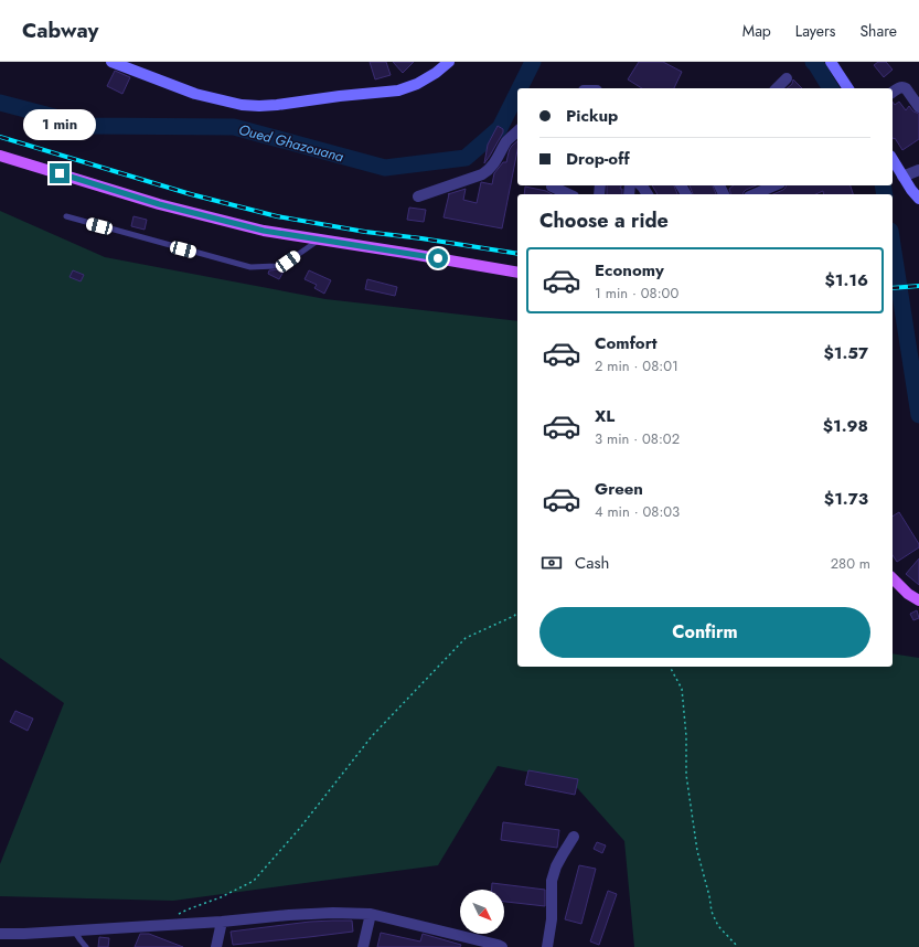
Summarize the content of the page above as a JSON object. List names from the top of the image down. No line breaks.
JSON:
{"water":["Oued Ghazouana"],"north":"bottom right","page":{"header":"Cabway","nav":["Map","Layers","Share"],"banner":["Pickup","Drop-off"],"bubble":"1 min","heading":"Choose a ride","list":[{"name":"Economy","note":"1 min · 08:00","value":"$1.16"},{"name":"Comfort","note":"2 min · 08:01","value":"$1.57"},{"name":"XL","note":"3 min · 08:02","value":"$1.98"},{"name":"Green","note":"4 min · 08:03","value":"$1.73"}],"pay":["Cash","280 m"],"buttons":"Confirm"}}
